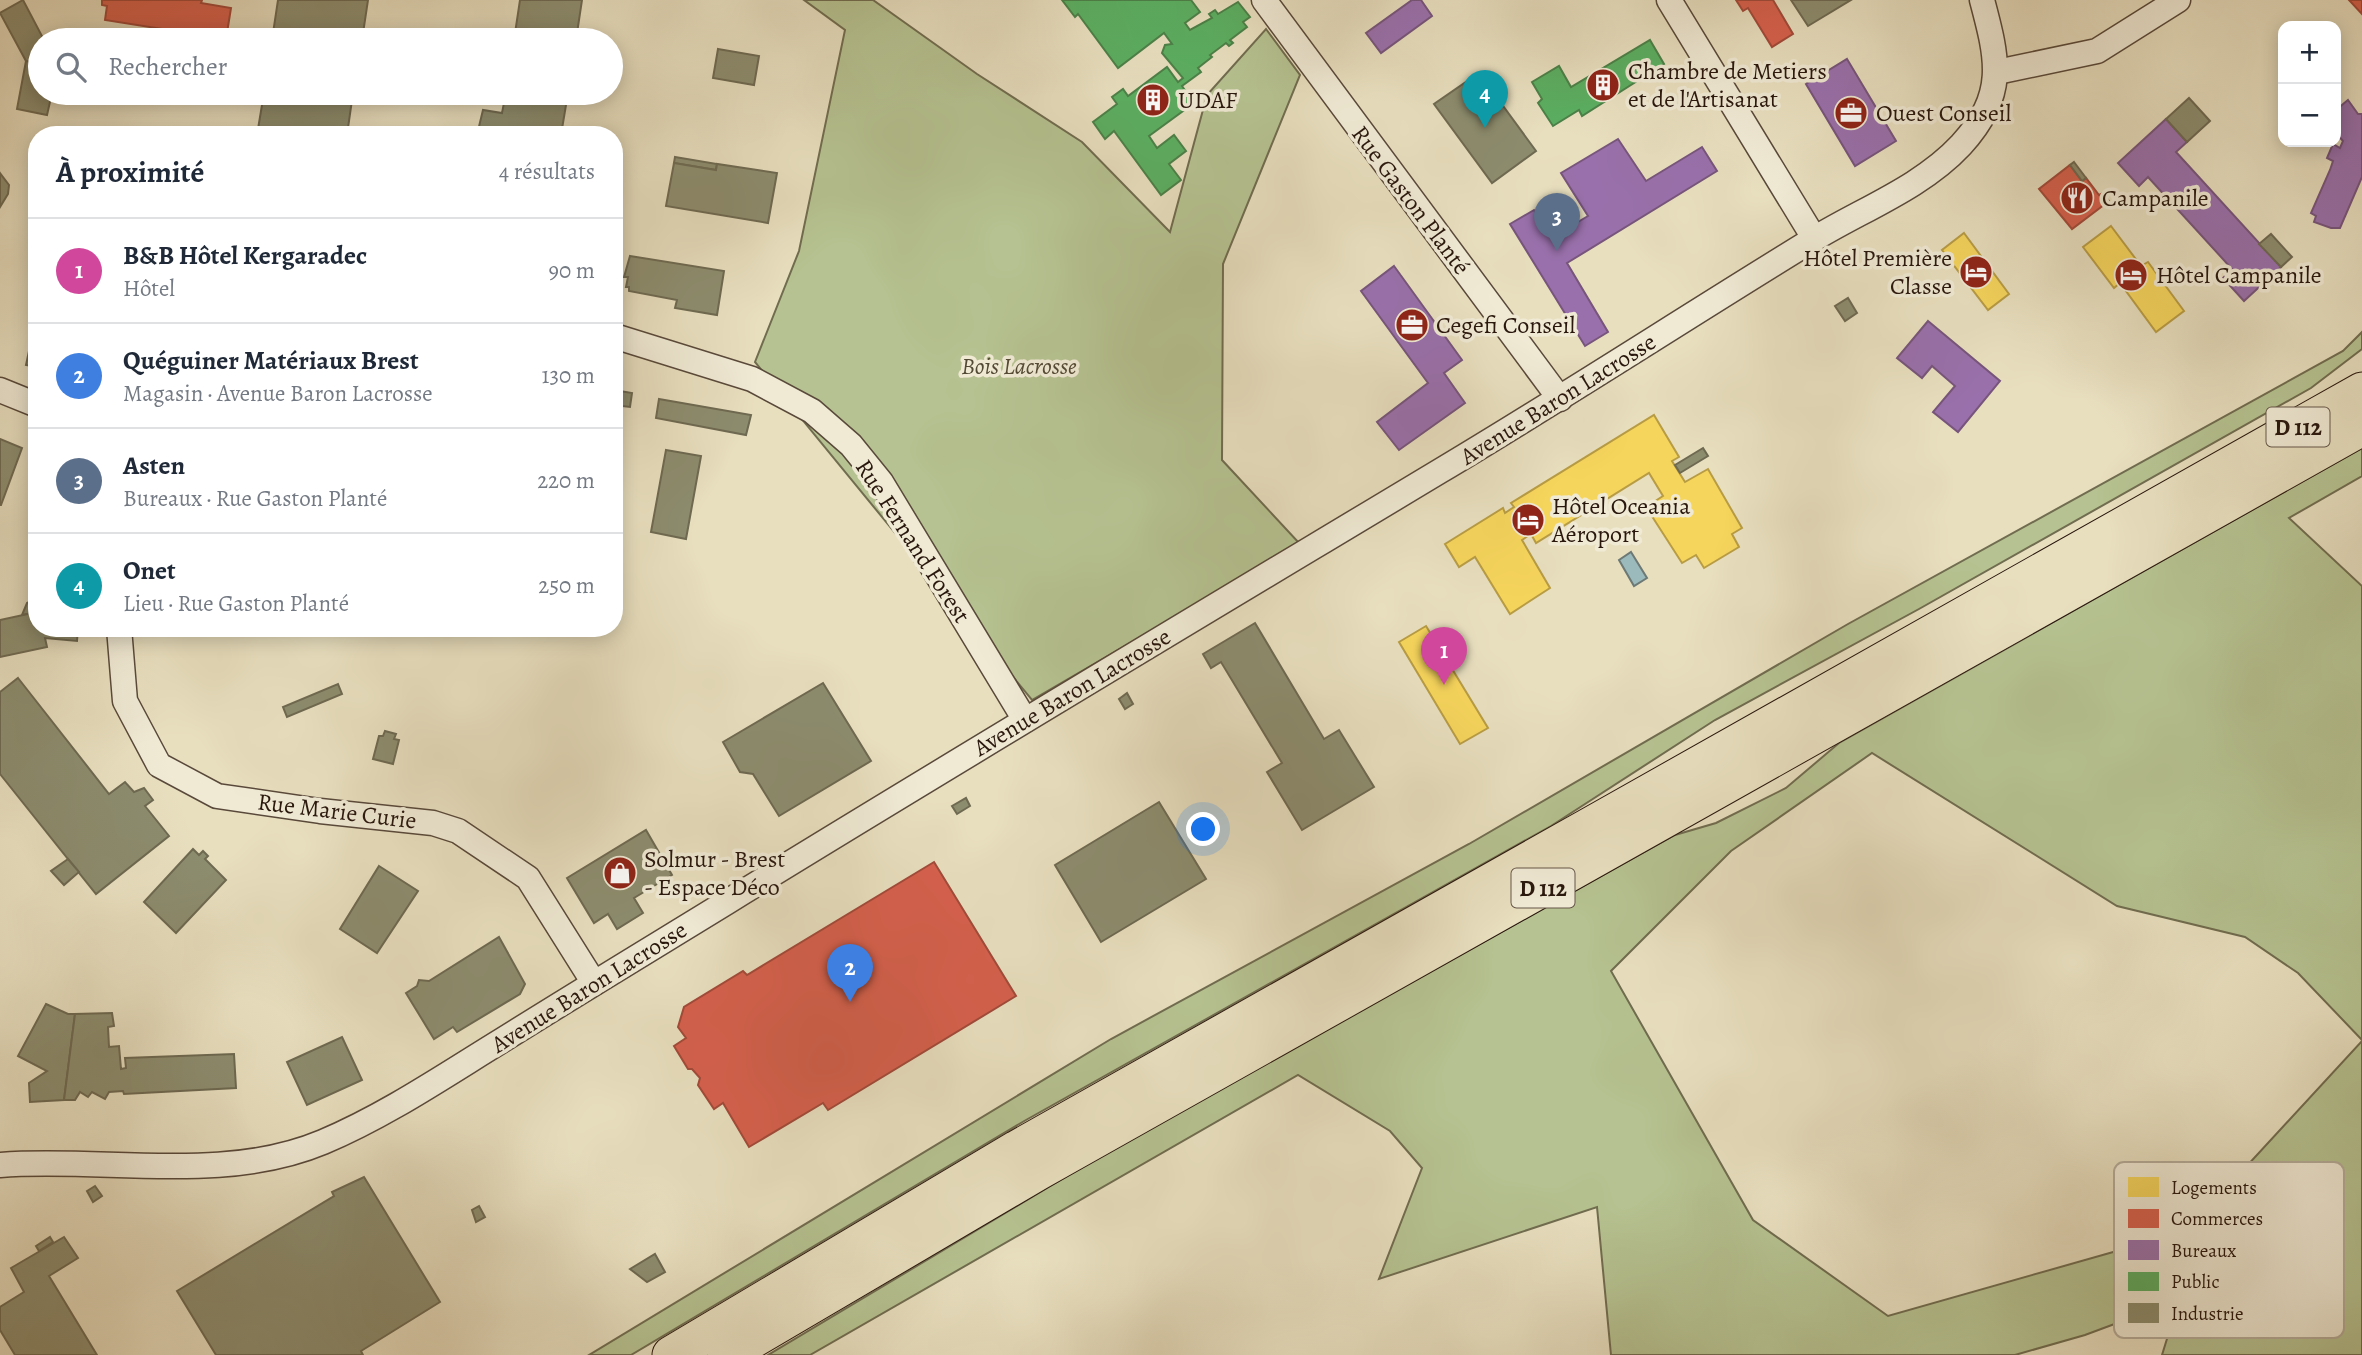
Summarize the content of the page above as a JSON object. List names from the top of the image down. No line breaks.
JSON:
{"streets":{"highway":["D 112"],"street":["Rue Gaston Planté","Avenue Baron Lacrosse","Rue Fernand Forest","Rue Marie Curie"]},"crossings":[["Rue Gaston Planté","Avenue Baron Lacrosse"],["Avenue Baron Lacrosse","Rue Fernand Forest"],["Avenue Baron Lacrosse","Rue Marie Curie"]],"parks":["Bois Lacrosse"],"places":{"building":["Chambre de Metiers et de l'Artisanat","UDAF"],"office":["Ouest Conseil","Cegefi Conseil"],"restaurant":["Campanile"],"hotel":["Hôtel Première Classe","Hôtel Campanile","Hôtel Oceania Aéroport"],"shop":["Solmur - Brest - Espace Déco"]},"legend":["Logements","Commerces","Bureaux","Public","Industrie"],"page":{"map_buttons":["+","−"],"search":"Rechercher","pins":["4","3","1","2"],"heading":["À proximité","4 résultats"],"list":[{"mark":"1","name":"B&B Hôtel Kergaradec","note":"Hôtel","value":"90 m"},{"mark":"2","name":"Quéguiner Matériaux Brest","note":"Magasin · Avenue Baron Lacrosse","value":"130 m"},{"mark":"3","name":"Asten","note":"Bureaux · Rue Gaston Planté","value":"220 m"},{"mark":"4","name":"Onet","note":"Lieu · Rue Gaston Planté","value":"250 m"}]}}
